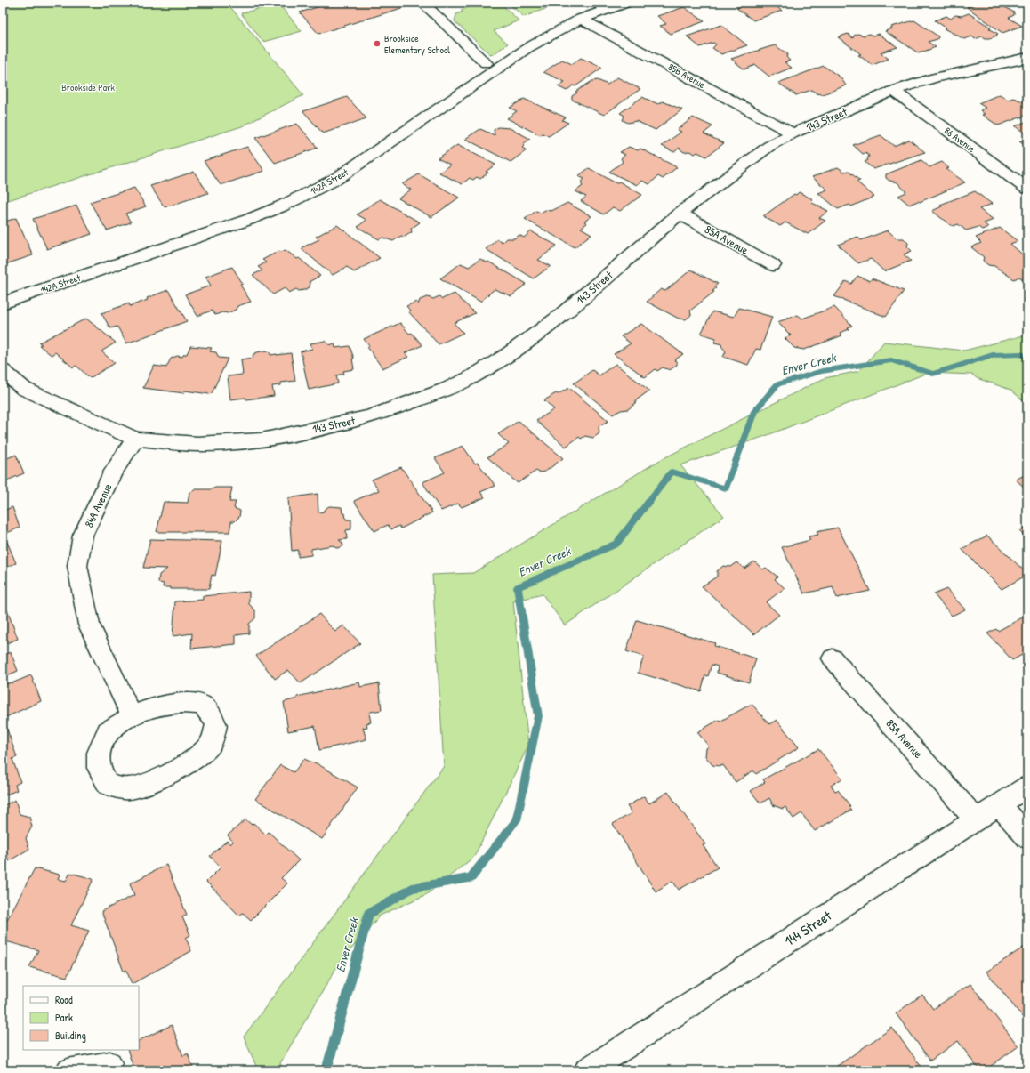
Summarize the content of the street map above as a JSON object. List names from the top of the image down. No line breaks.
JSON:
{"streets":{"street":["85B Avenue","143 Street","86 Avenue","142A Street","85A Avenue","84A Avenue","144 Street"]},"crossings":[["85B Avenue","143 Street"],["85B Avenue","142A Street"],["143 Street","86 Avenue"],["143 Street","85A Avenue"],["143 Street","84A Avenue"],["85A Avenue","144 Street"]],"water":["Enver Creek"],"parks":["Brookside Park"],"places":["Brookside Elementary School"],"legend":["Road","Park","Building"]}
